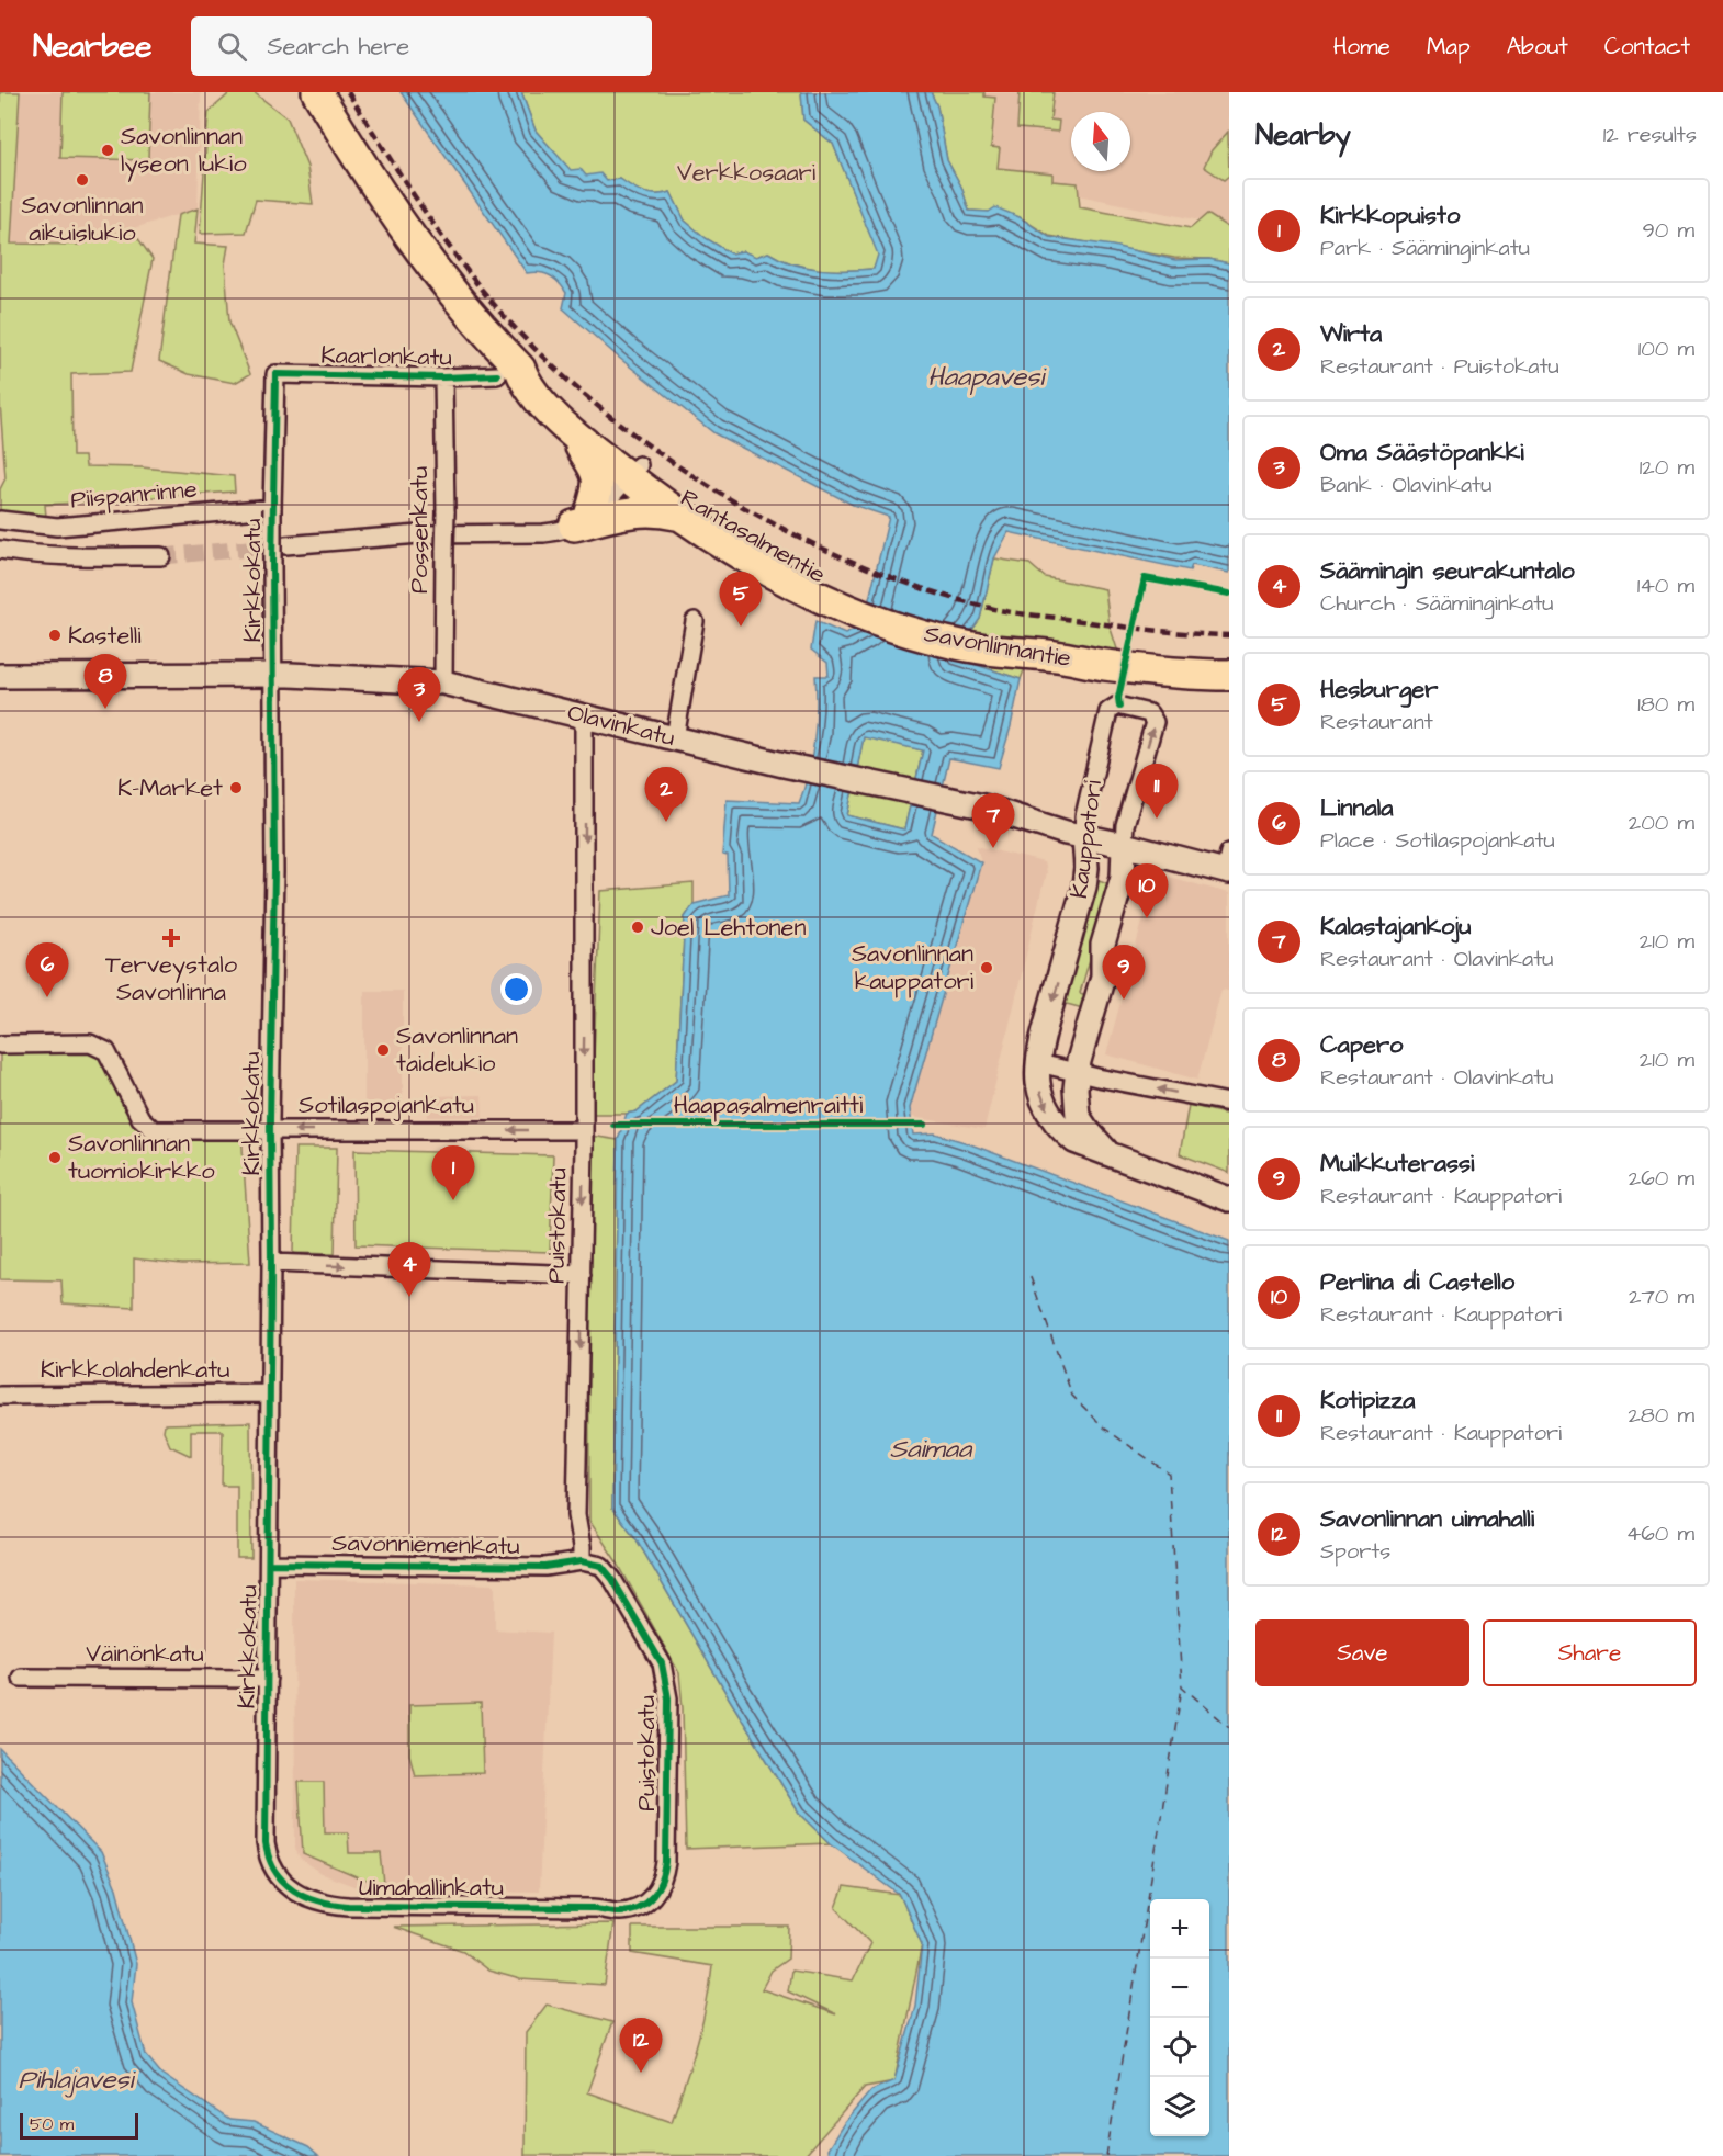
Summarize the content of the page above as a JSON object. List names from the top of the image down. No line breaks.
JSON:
{"streets":{"highway":["Rantasalmentie","Savonlinnantie"],"main road":["Olavinkatu","Kauppatori"],"street":["Kaarlonkatu","Piispanrinne","Possenkatu","Kirkkokatu","Sotilaspojankatu","Puistokatu","Kirkkolahdenkatu","Savonniemenkatu","Väinönkatu","Uimahallinkatu"],"cycle path":["Haapasalmenraitti"]},"crossings":[["Kaarlonkatu","Possenkatu"],["Kaarlonkatu","Rantasalmentie"],["Kaarlonkatu","Kirkkokatu"],["Piispanrinne","Kirkkokatu"],["Possenkatu","Olavinkatu"],["Rantasalmentie","Savonlinnantie"],["Kirkkokatu","Olavinkatu"],["Kirkkokatu","Sotilaspojankatu"],["Kirkkokatu","Kirkkolahdenkatu"],["Kirkkokatu","Savonniemenkatu"],["Kirkkokatu","Väinönkatu"],["Kirkkokatu","Uimahallinkatu"],["Olavinkatu","Kauppatori"],["Olavinkatu","Puistokatu"],["Sotilaspojankatu","Puistokatu"],["Puistokatu","Savonniemenkatu"],["Puistokatu","Uimahallinkatu"]],"one_way":["Puistokatu"],"water":["Haapavesi","Saimaa","Pihlajavesi"],"parks":["Verkkosaari"],"places":{"other":["Savonlinnan lyseon lukio","Savonlinnan aikuislukio","Kastelli","K-Market","Joel Lehtonen","Savonlinnan kauppatori","Savonlinnan taidelukio","Savonlinnan tuomiokirkko"],"health":["Terveystalo Savonlinna"]},"scale_bar":"50 m","north":"top","page":{"header":"Nearbee","search":"Search here","nav":["Home","Map","About","Contact"],"heading":["Nearby","12 results"],"list":[{"mark":"1","name":"Kirkkopuisto","note":"Park · Sääminginkatu","value":"90 m"},{"mark":"2","name":"Wirta","note":"Restaurant · Puistokatu","value":"100 m"},{"mark":"3","name":"Oma Säästöpankki","note":"Bank · Olavinkatu","value":"120 m"},{"mark":"4","name":"Säämingin seurakuntalo","note":"Church · Sääminginkatu","value":"140 m"},{"mark":"5","name":"Hesburger","note":"Restaurant","value":"180 m"},{"mark":"6","name":"Linnala","note":"Place · Sotilaspojankatu","value":"200 m"},{"mark":"7","name":"Kalastajankoju","note":"Restaurant · Olavinkatu","value":"210 m"},{"mark":"8","name":"Capero","note":"Restaurant · Olavinkatu","value":"210 m"},{"mark":"9","name":"Muikkuterassi","note":"Restaurant · Kauppatori","value":"260 m"},{"mark":"10","name":"Perlina di Castello","note":"Restaurant · Kauppatori","value":"270 m"},{"mark":"11","name":"Kotipizza","note":"Restaurant · Kauppatori","value":"280 m"},{"mark":"12","name":"Savonlinnan uimahalli","note":"Sports","value":"460 m"}],"pins":["5","8","3","11","2","7","10","6","9","1","4","12"],"buttons":["Save","Share"],"map_buttons":["+","−"],"scale":"50 m"}}
